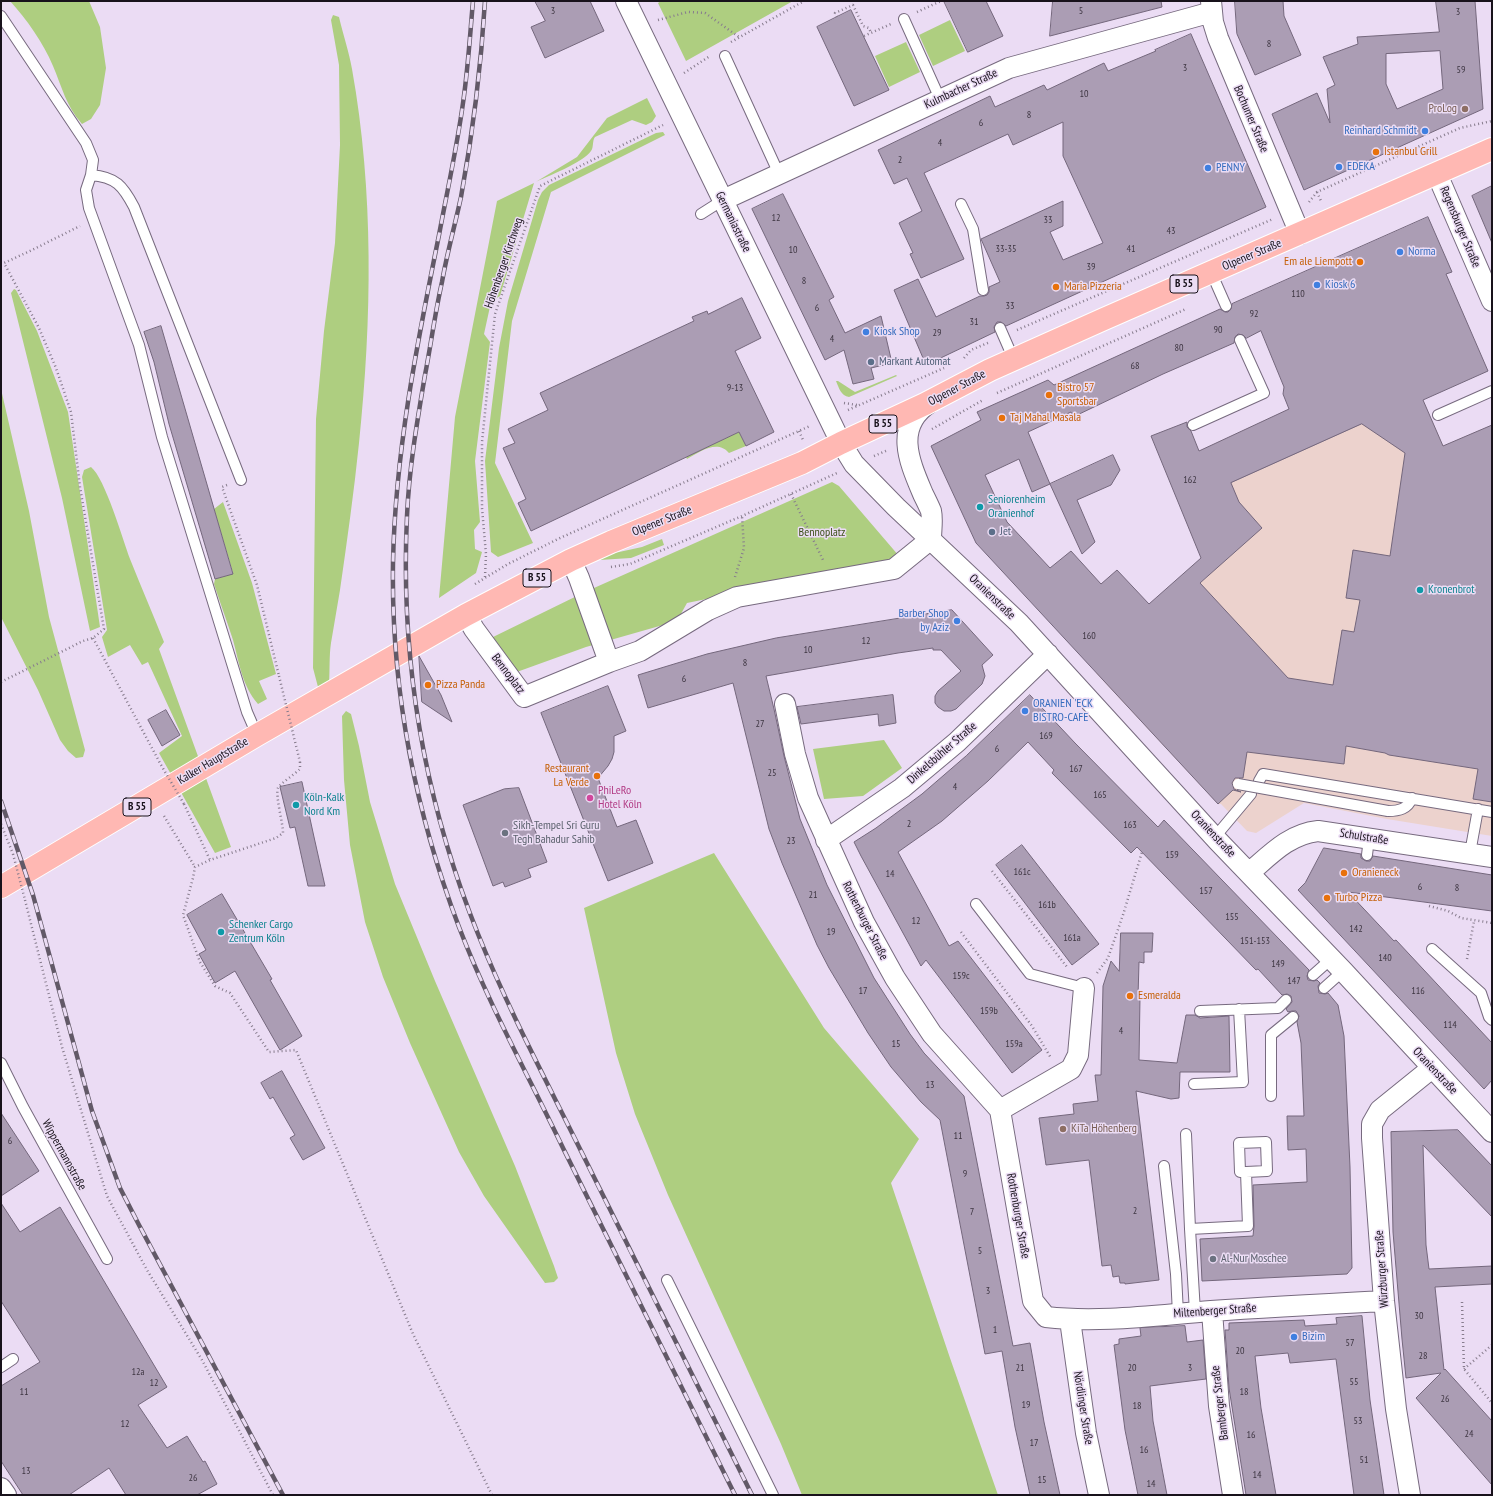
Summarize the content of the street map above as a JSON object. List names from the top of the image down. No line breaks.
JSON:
{"streets":{"main road":["Olpener Straße","B 55","Kalker Hauptstraße"],"street":["Kulmbacher Straße","Bochumer Straße","Germaniastraße","Regensburger Straße","Oranienstraße","Bennoplatz","Dinkelsbühler Straße","Schulstraße","Rothenburger Straße","Würzburger Straße","Miltenberger Straße","Bamberger Straße","Nördlinger Straße"],"lane":["Wippermannstraße"],"path":["Höhenberger Kirchweg"]},"crossings":[["Kulmbacher Straße","Bochumer Straße"],["Kulmbacher Straße","Germaniastraße"],["Bochumer Straße","Olpener Straße"],["Germaniastraße","Olpener Straße"],["Germaniastraße","Höhenberger Kirchweg"],["Germaniastraße","Oranienstraße"],["Regensburger Straße","Olpener Straße"],["Olpener Straße","Oranienstraße"],["Olpener Straße","Bennoplatz"],["Olpener Straße","Kalker Hauptstraße"],["Oranienstraße","Bennoplatz"],["Oranienstraße","Dinkelsbühler Straße"],["Oranienstraße","Schulstraße"],["Oranienstraße","Würzburger Straße"],["Dinkelsbühler Straße","Rothenburger Straße"],["Rothenburger Straße","Miltenberger Straße"],["Würzburger Straße","Miltenberger Straße"],["Miltenberger Straße","Bamberger Straße"],["Miltenberger Straße","Nördlinger Straße"]],"parks":["Bennoplatz"],"places":["ProLog","Reinhard Schmidt","Istanbul Grill","EDEKA","PENNY","Norma","Em ale Liempott","Kiosk 6","Maria Pizzeria","Kiosk Shop","Markant Automat","Bistro 57 Sportsbar","Taj Mahal Masala","Seniorenheim Oranienhof","Jet","Kronenbrot","Barber Shop by Aziz","Pizza Panda","ORANIEN 'ECK BISTRO-CAFE","Restaurant La Verde","PhiLeRo Hotel Köln","Köln-Kalk Nord Km","Sikh-Tempel Sri Guru Tegh Bahadur Sahib","Oranieneck","Turbo Pizza","Schenker Cargo Zentrum Köln","Esmeralda","KiTa Höhenberg","Al-Nur Moschee","Bizim"],"house_numbers":["3","5","3","8","3","59","10","8","6","4","2","12","33","43","33-35","41","10","39","8","110","33","6","92","31","90","29","4","80","68","9-13","162","160","12","10","8","6","27","169","6","167","25","4","165","2","163","23","159","161c","14","6","8","157","21","161b","155","12","142","19","161a","151-153","140","149","159c","147","17","116","159b","114","4","15","159a","13","11","6","9","2","7","5","3","30","1","57","20","28","21","20","3","12a","55","12","11","18","26","19","18","53","12","24","16","17","16","51","13","14","26","15","14"]}
